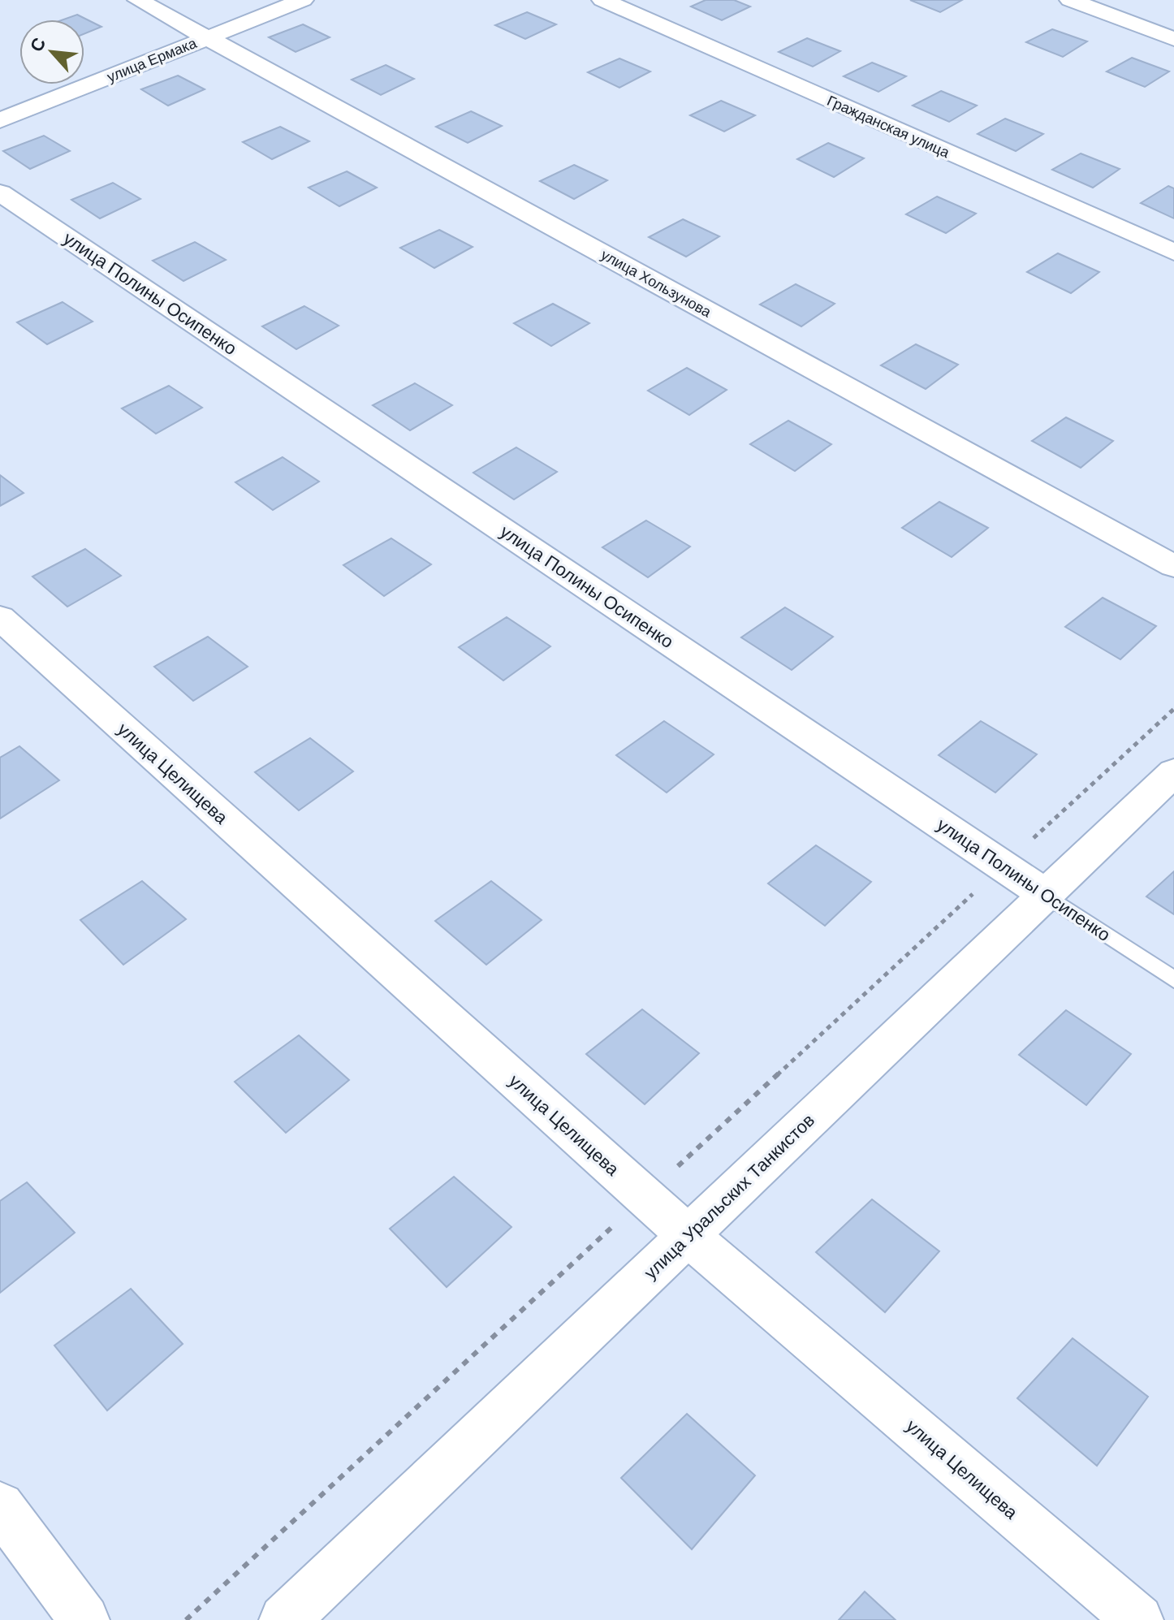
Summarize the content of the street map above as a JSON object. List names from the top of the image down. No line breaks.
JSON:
{"streets":{"street":["улица Ермака","Гражданская улица","улица Хользунова","улица Полины Осипенко","улица Целищева","улица Уральских Танкистов"]},"crossings":[["улица Ермака","улица Хользунова"],["улица Полины Осипенко","улица Уральских Танкистов"],["улица Целищева","улица Уральских Танкистов"]],"north":"top left"}
